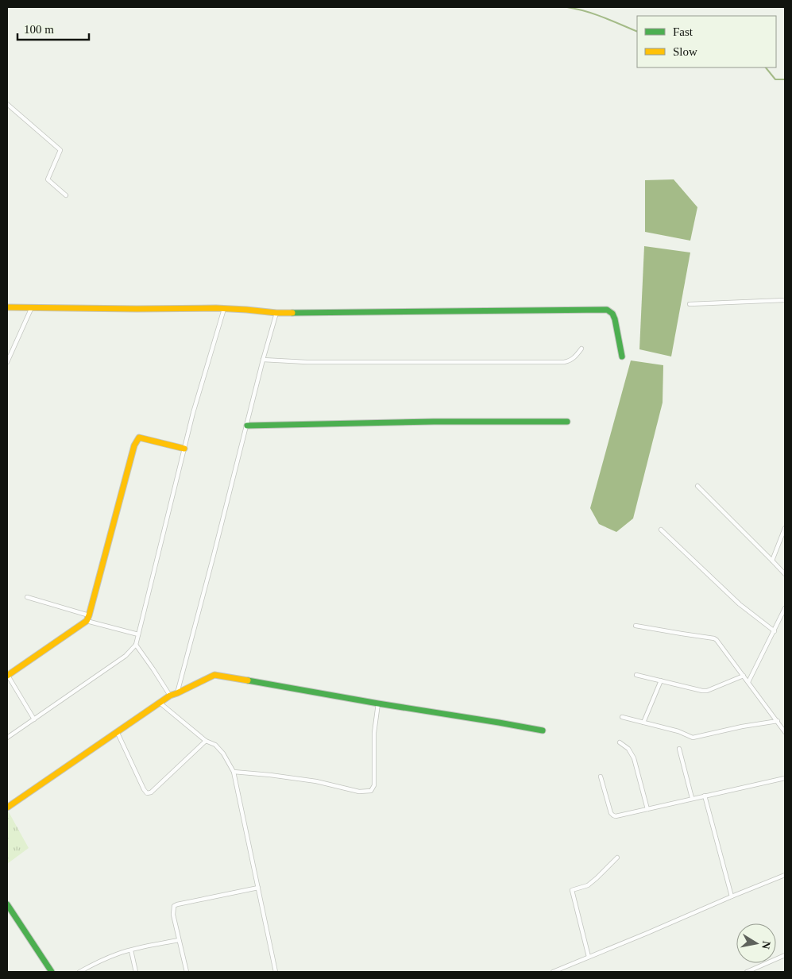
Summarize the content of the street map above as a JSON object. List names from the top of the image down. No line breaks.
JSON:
{"legend":["Fast","Slow"],"scale_bar":"100 m","north":"right"}
